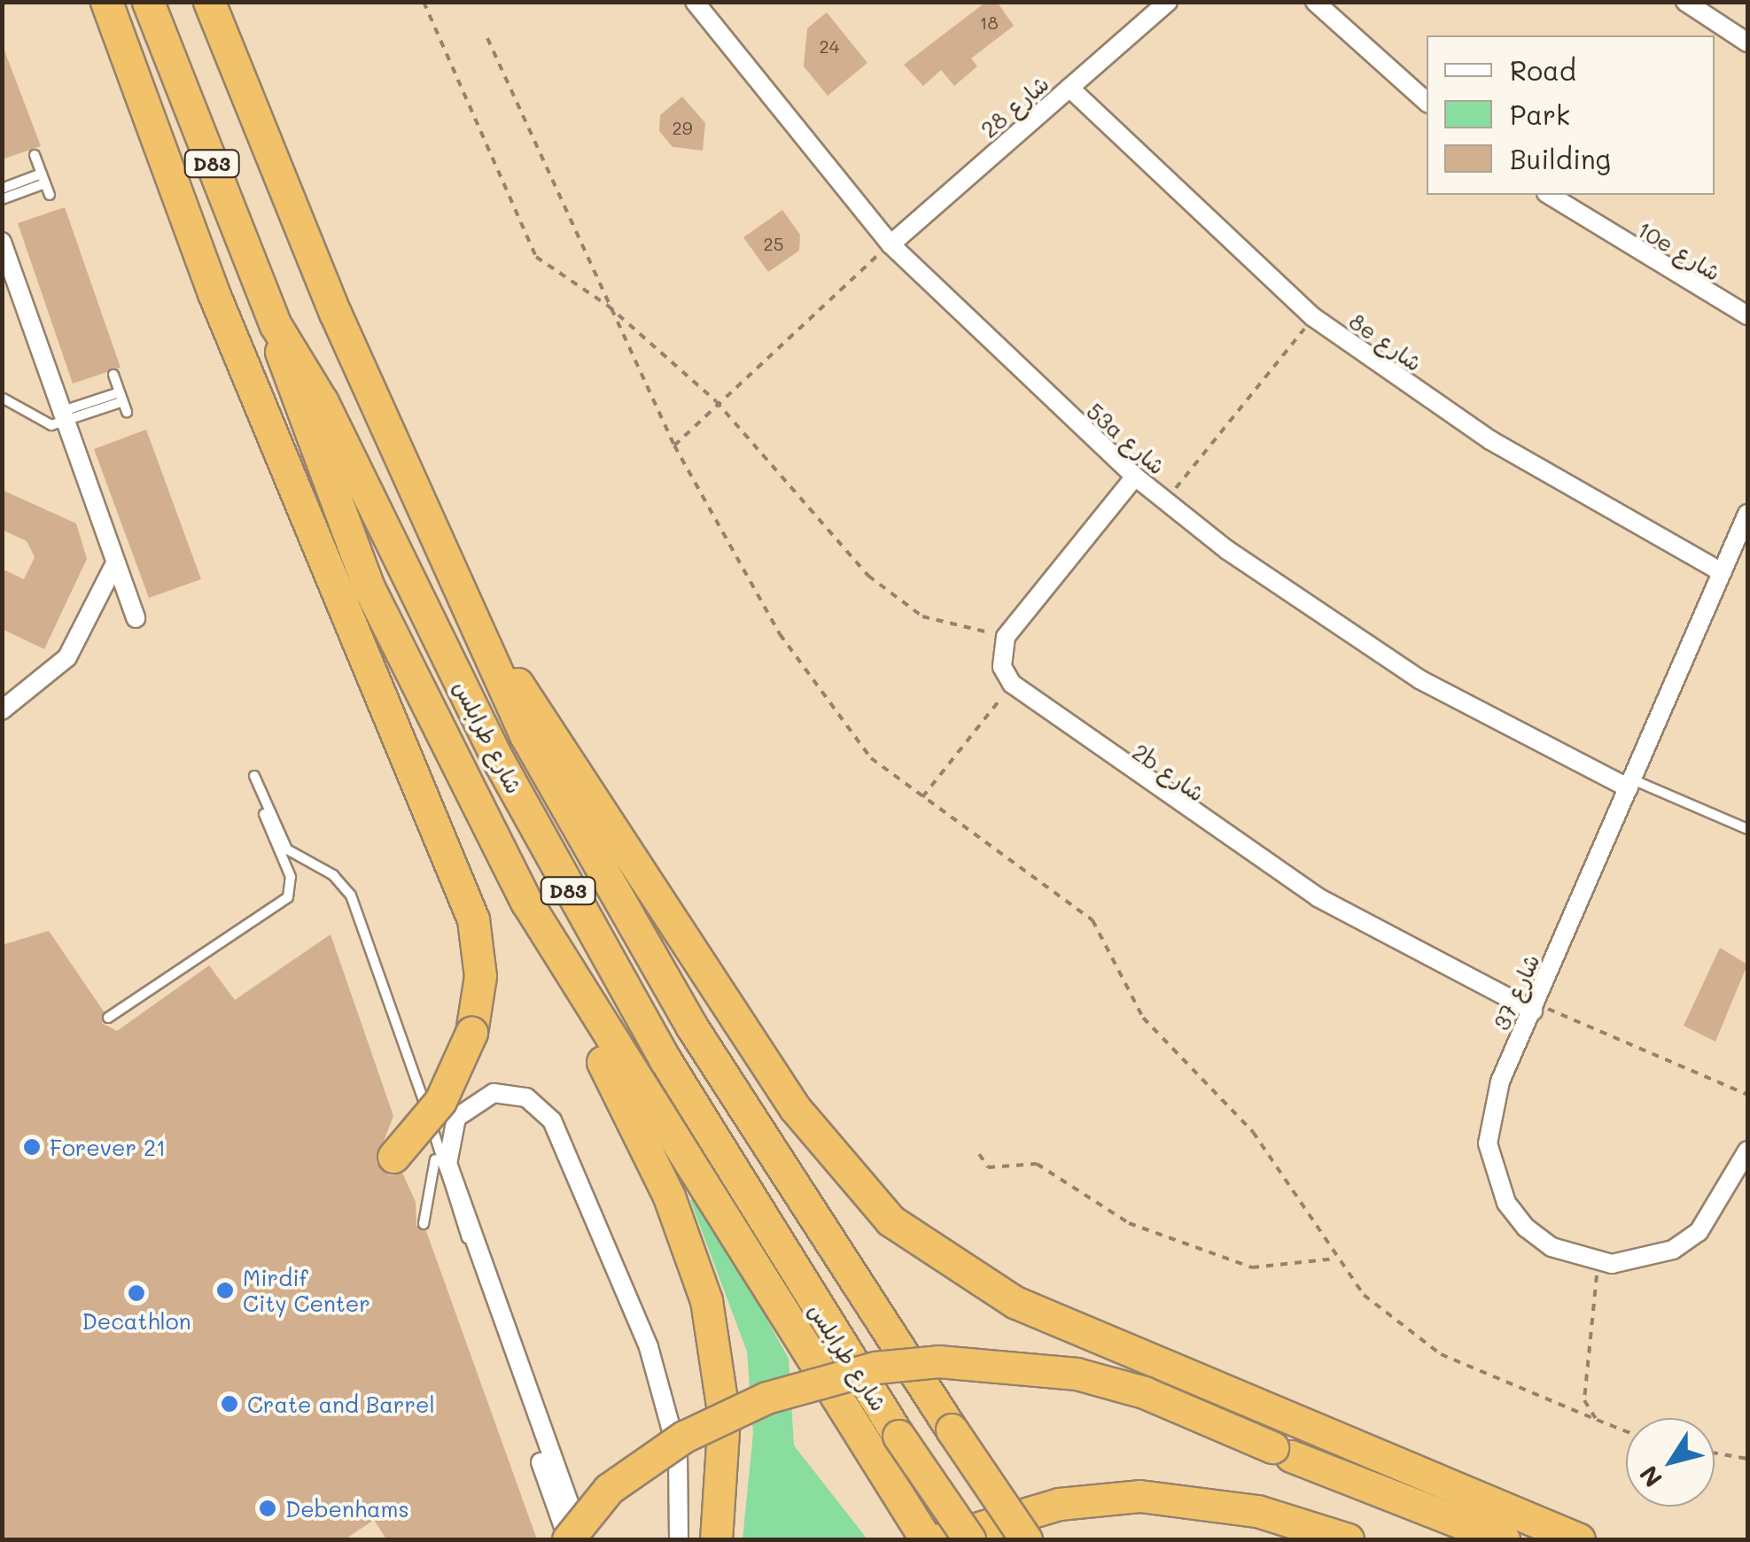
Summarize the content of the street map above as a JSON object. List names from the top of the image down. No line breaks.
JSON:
{"streets":{"highway":["D83","شارع طرابلس"],"street":["شارع 28","10e شارع","8e شارع","53a شارع","2b شارع","شارع 37"]},"crossings":[["شارع 28","8e شارع"],["شارع 28","53a شارع"],["8e شارع","شارع 37"],["53a شارع","شارع 37"],["2b شارع","شارع 37"]],"places":["Forever 21","Mirdif City Center","Decathlon","Crate and Barrel","Debenhams"],"house_numbers":["18","24","29","25"],"legend":["Road","Park","Building"],"north":"bottom left"}
